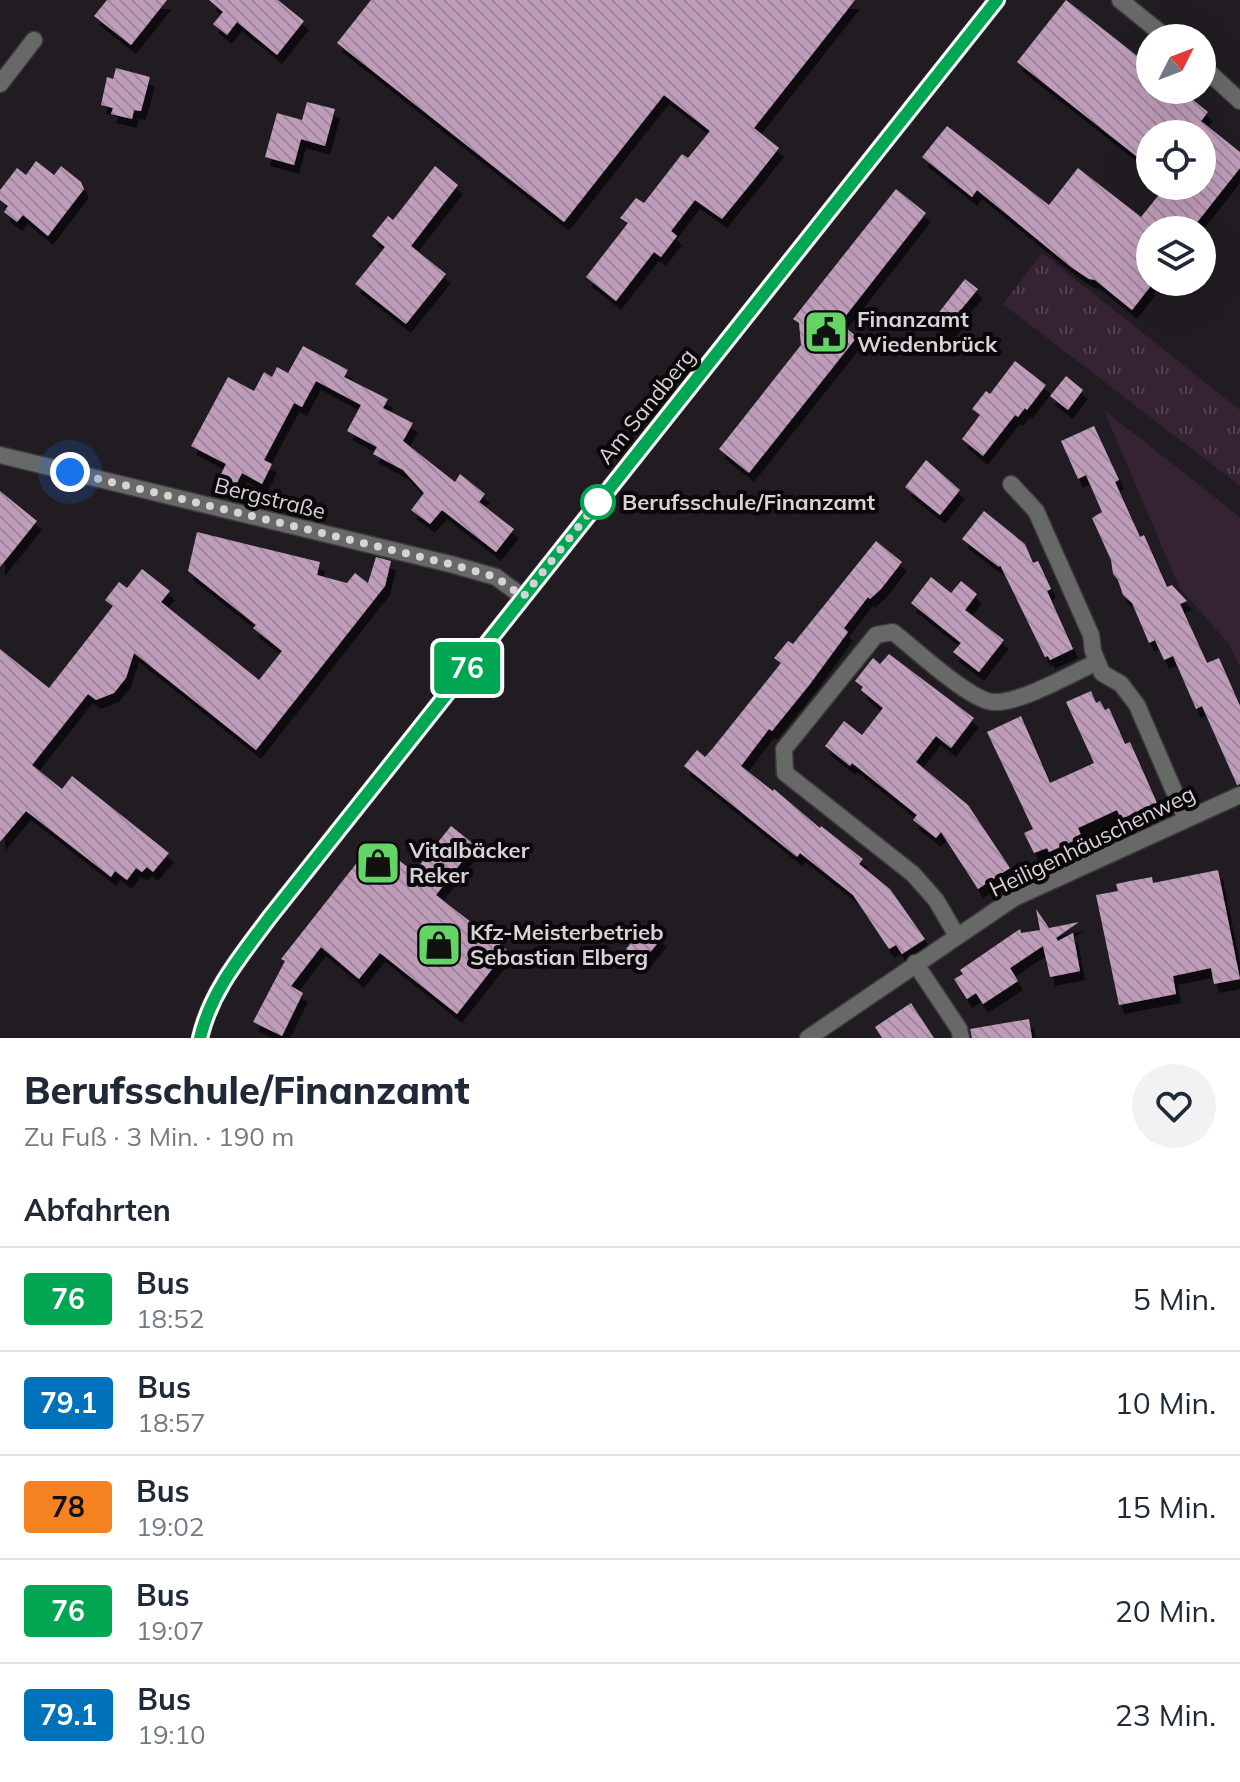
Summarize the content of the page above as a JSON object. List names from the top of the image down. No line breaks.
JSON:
{"streets":{"main road":["Am Sandberg"],"street":["Bergstraße","Heiligenhäuschenweg"]},"crossings":[["Am Sandberg","Bergstraße"]],"places":{"public building":["Finanzamt Wiedenbrück"],"other":["Berufsschule/Finanzamt"],"shop":["Vitalbäcker Reker","Kfz-Meisterbetrieb Sebastian Elberg"]},"lines":["bus line 76"],"north":"top right","page":{"on_map":"76","heading":[["Berufsschule/Finanzamt","Zu Fuß · 3 Min. · 190 m"],"Abfahrten"],"list":[{"mark":"76","name":"Bus","note":"18:52","value":"5 Min."},{"mark":"79.1","name":"Bus","note":"18:57","value":"10 Min."},{"mark":"78","name":"Bus","note":"19:02","value":"15 Min."},{"mark":"76","name":"Bus","note":"19:07","value":"20 Min."},{"mark":"79.1","name":"Bus","note":"19:10","value":"23 Min."}]}}
